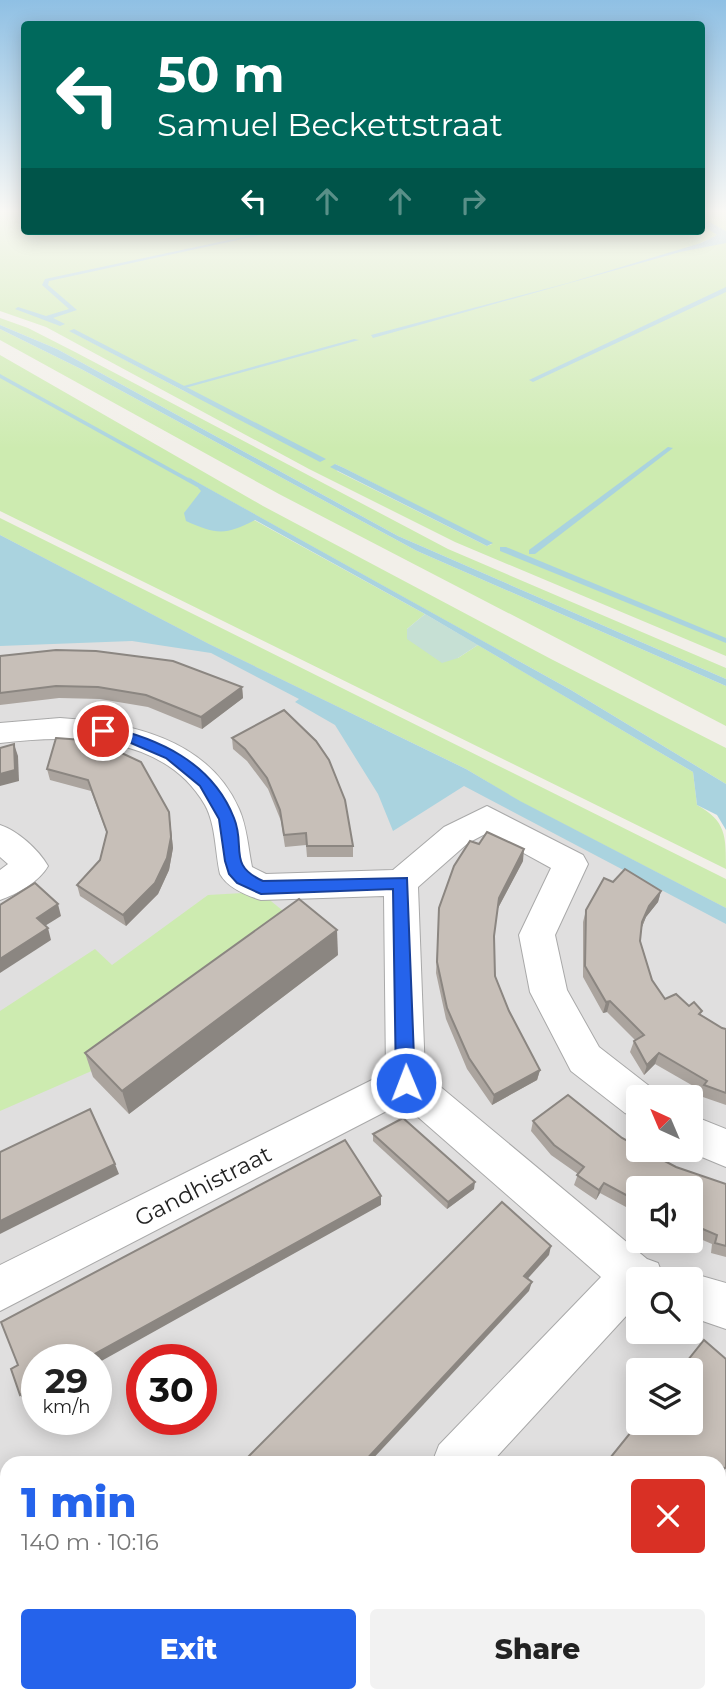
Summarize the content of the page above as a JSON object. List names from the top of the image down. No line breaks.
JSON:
{"streets":{"street":["Gandhistraat"]},"north":"top left","page":{"turn":["50 m","Samuel Beckettstraat"],"speed":"29 km/h","limit":"30","heading":["1 min","140 m · 10:16"],"buttons":["Exit","Share"]}}
